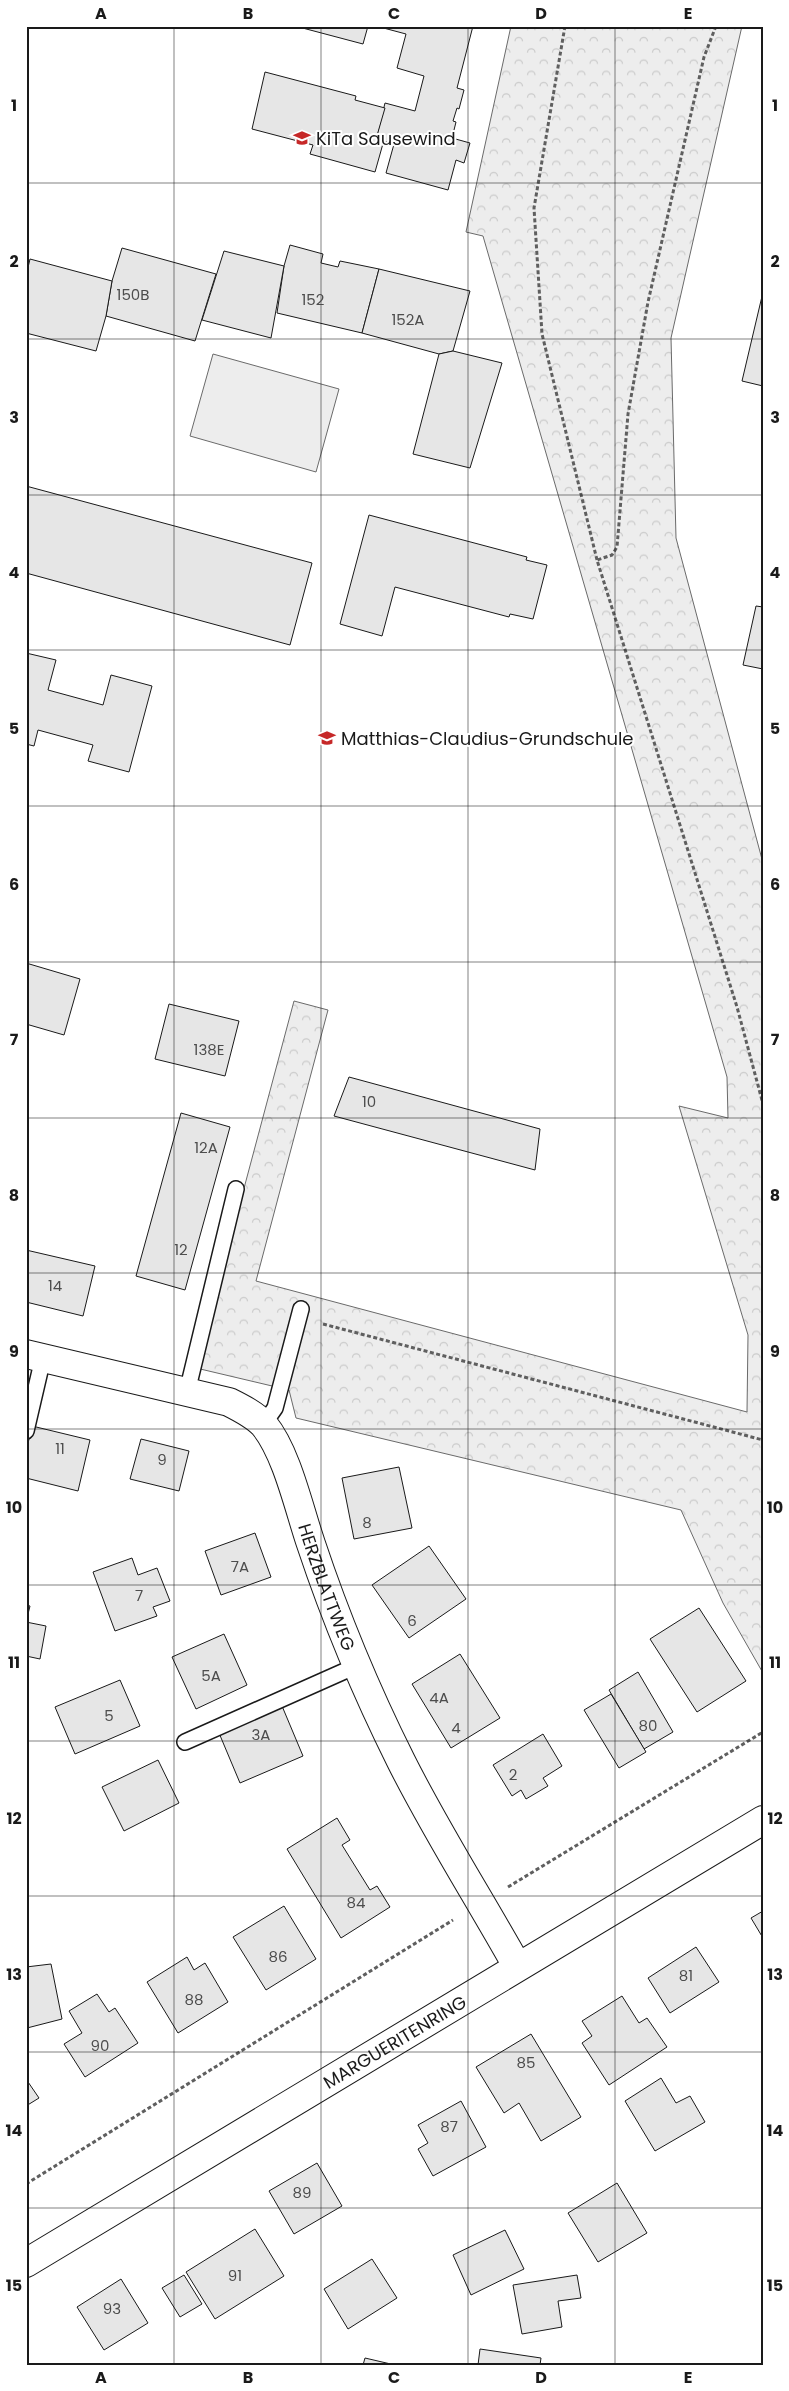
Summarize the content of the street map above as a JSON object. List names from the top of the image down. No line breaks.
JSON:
{"streets":{"street":["HERZBLATTWEG","MARGUERITENRING"]},"crossings":[["HERZBLATTWEG","MARGUERITENRING"]],"places":{"school or university":["KiTa Sausewind","Matthias-Claudius-Grundschule"]},"house_numbers":["150B","152","152A","138E","10","12A","12","14","11","9","8","7A","7","6","5A","4A","5","80","4","3A","2","84","86","81","88","90","85","87","89","91","93"],"grid":{"columns":["A","B","C","D","E"],"rows":["1","2","3","4","5","6","7","8","9","10","11","12","13","14","15"]}}
